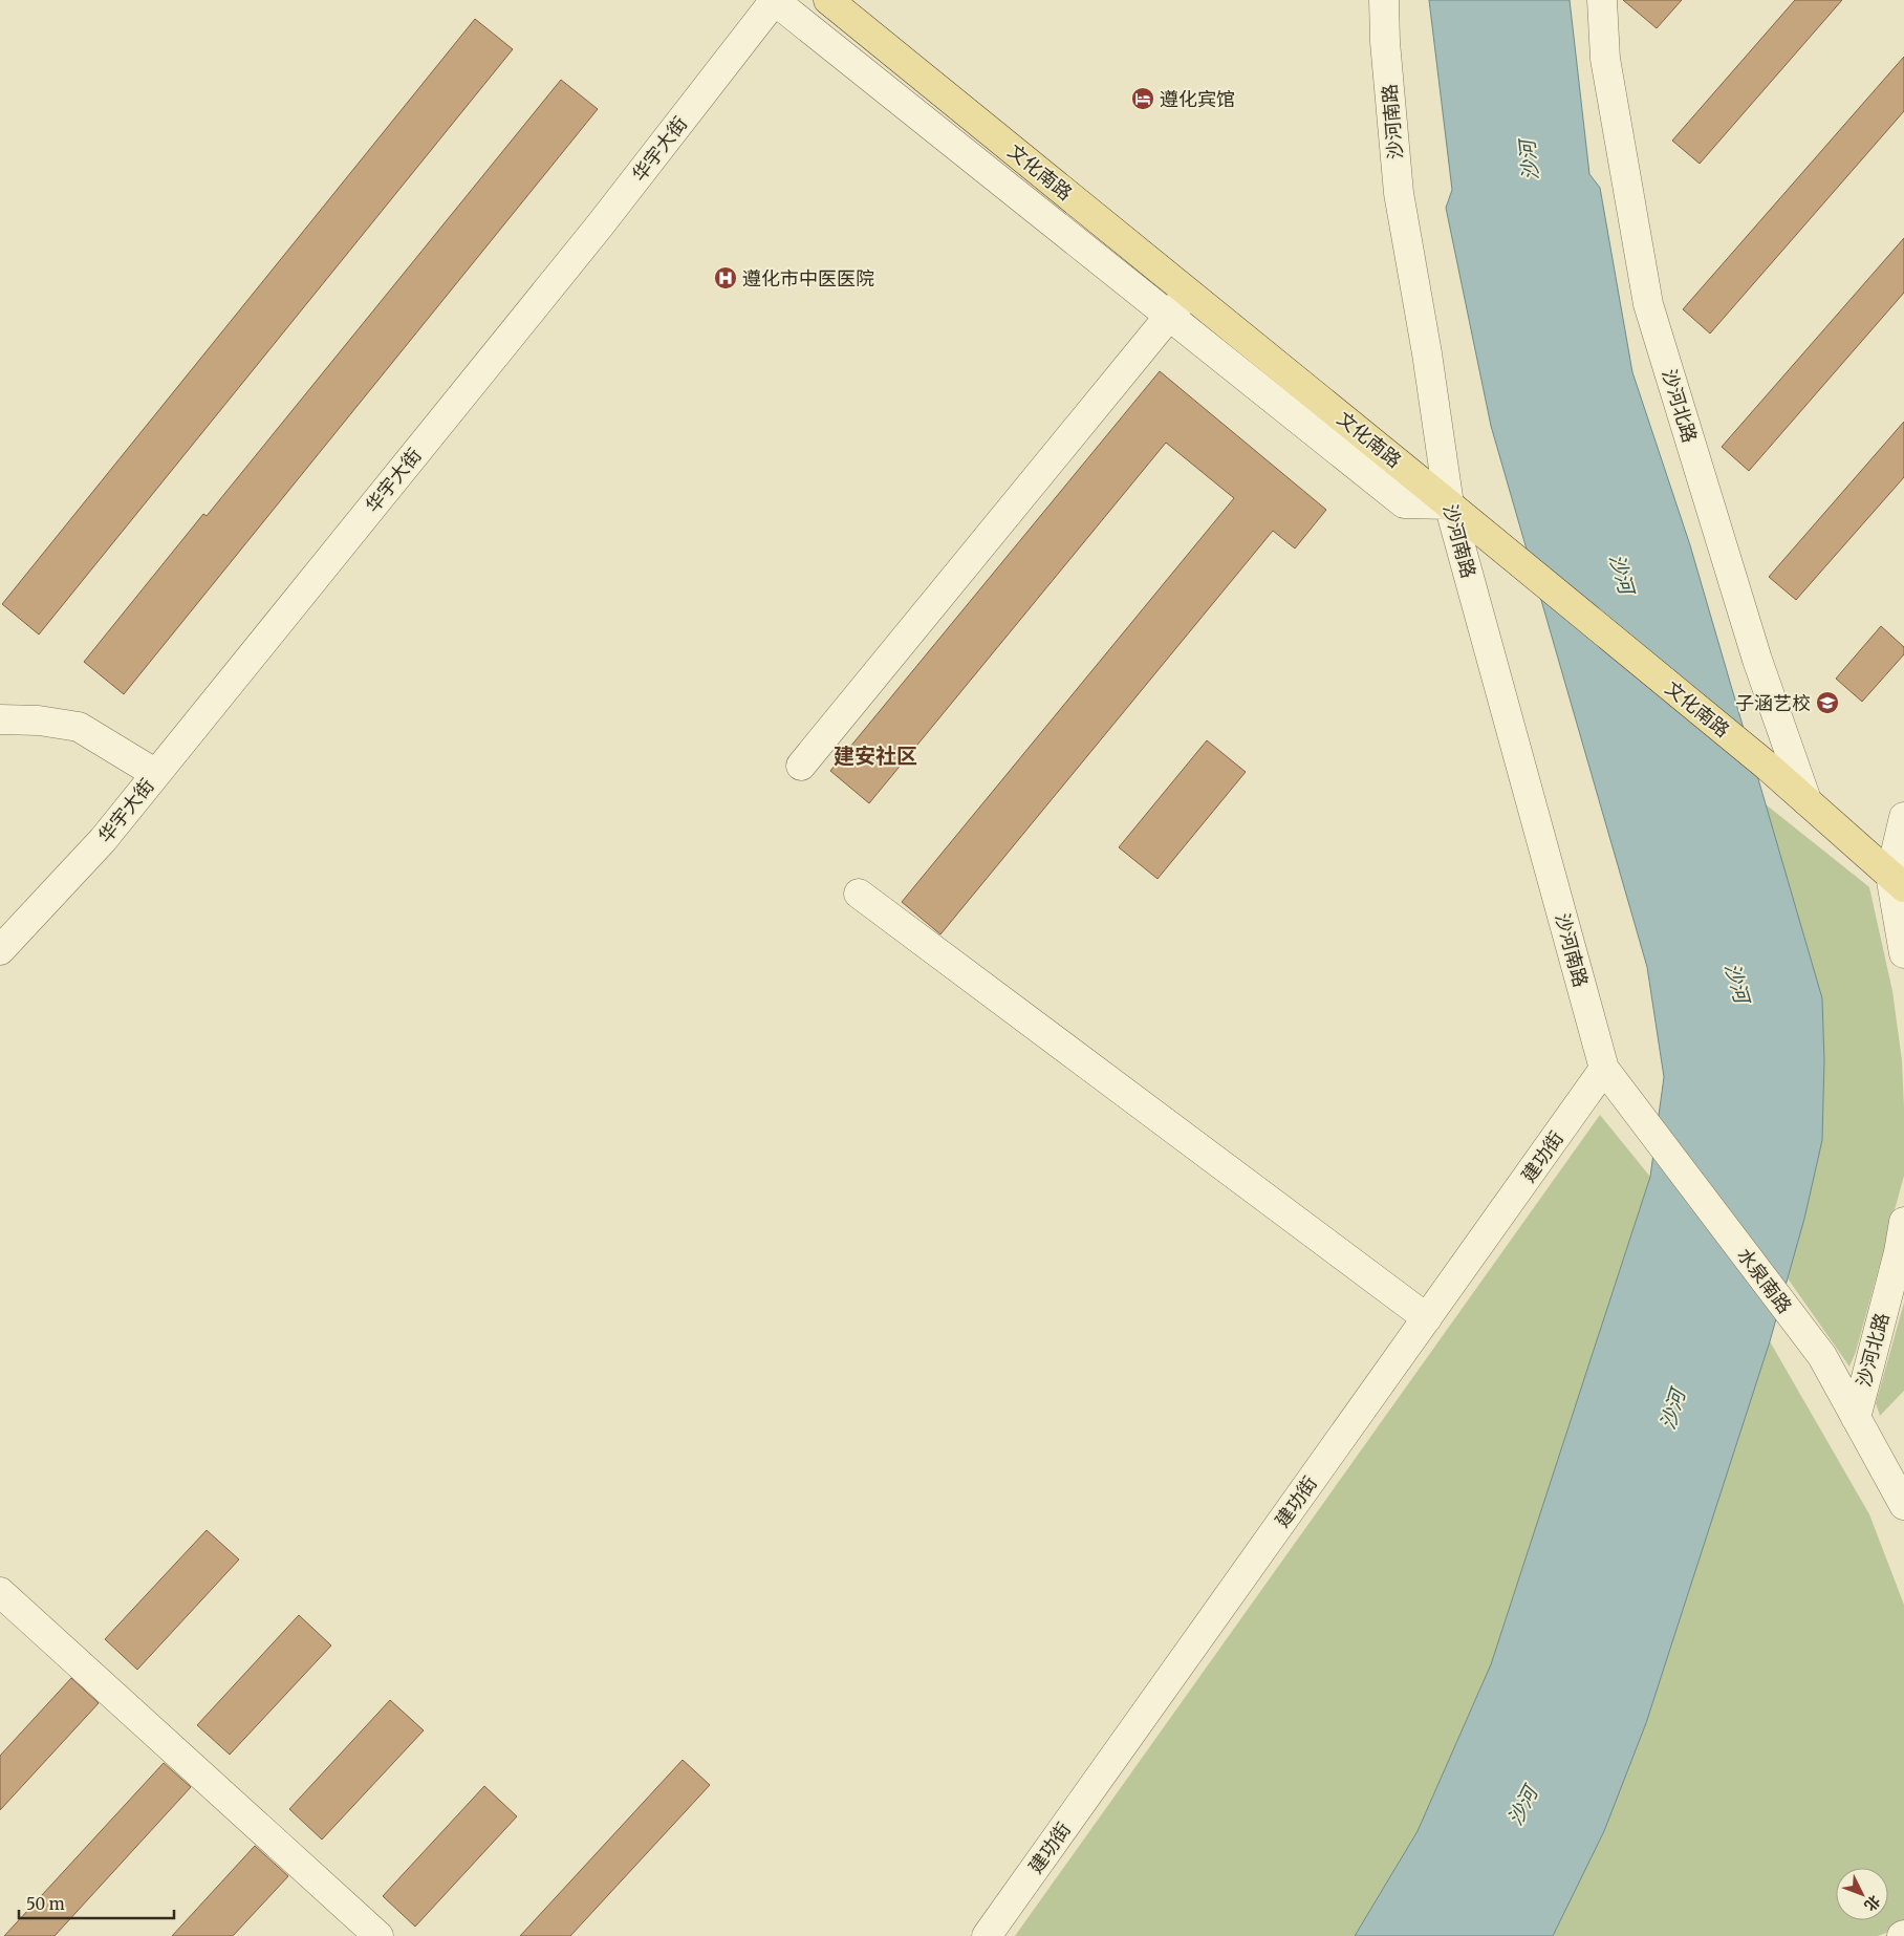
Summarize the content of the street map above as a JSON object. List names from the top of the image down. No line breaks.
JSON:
{"streets":{"main road":["文化南路"],"street":["沙河南路","华宇大街","沙河北路","建功街","水泉南路"]},"crossings":[["沙河南路","文化南路"],["沙河南路","建功街"],["沙河南路","水泉南路"],["文化南路","沙河北路"],["沙河北路","水泉南路"],["建功街","水泉南路"]],"districts":["建安社区"],"water":["沙河"],"places":{"hotel":["遵化宾馆"],"hospital":["遵化市中医医院"],"school or university":["子涵艺校"]},"scale_bar":"50 m","north":"bottom right"}
